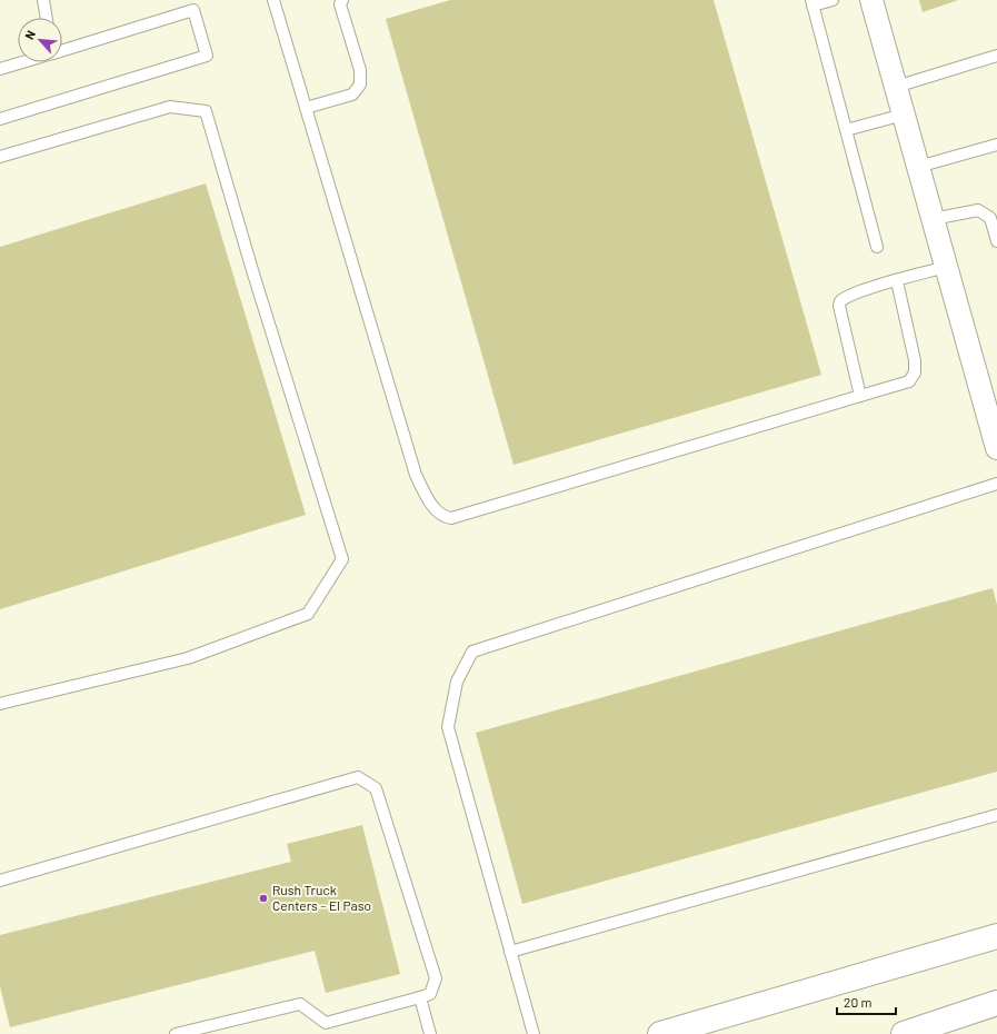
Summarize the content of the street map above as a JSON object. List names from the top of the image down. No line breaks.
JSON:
{"places":["Rush Truck Centers – El Paso"],"scale_bar":"20 m","north":"top left"}
